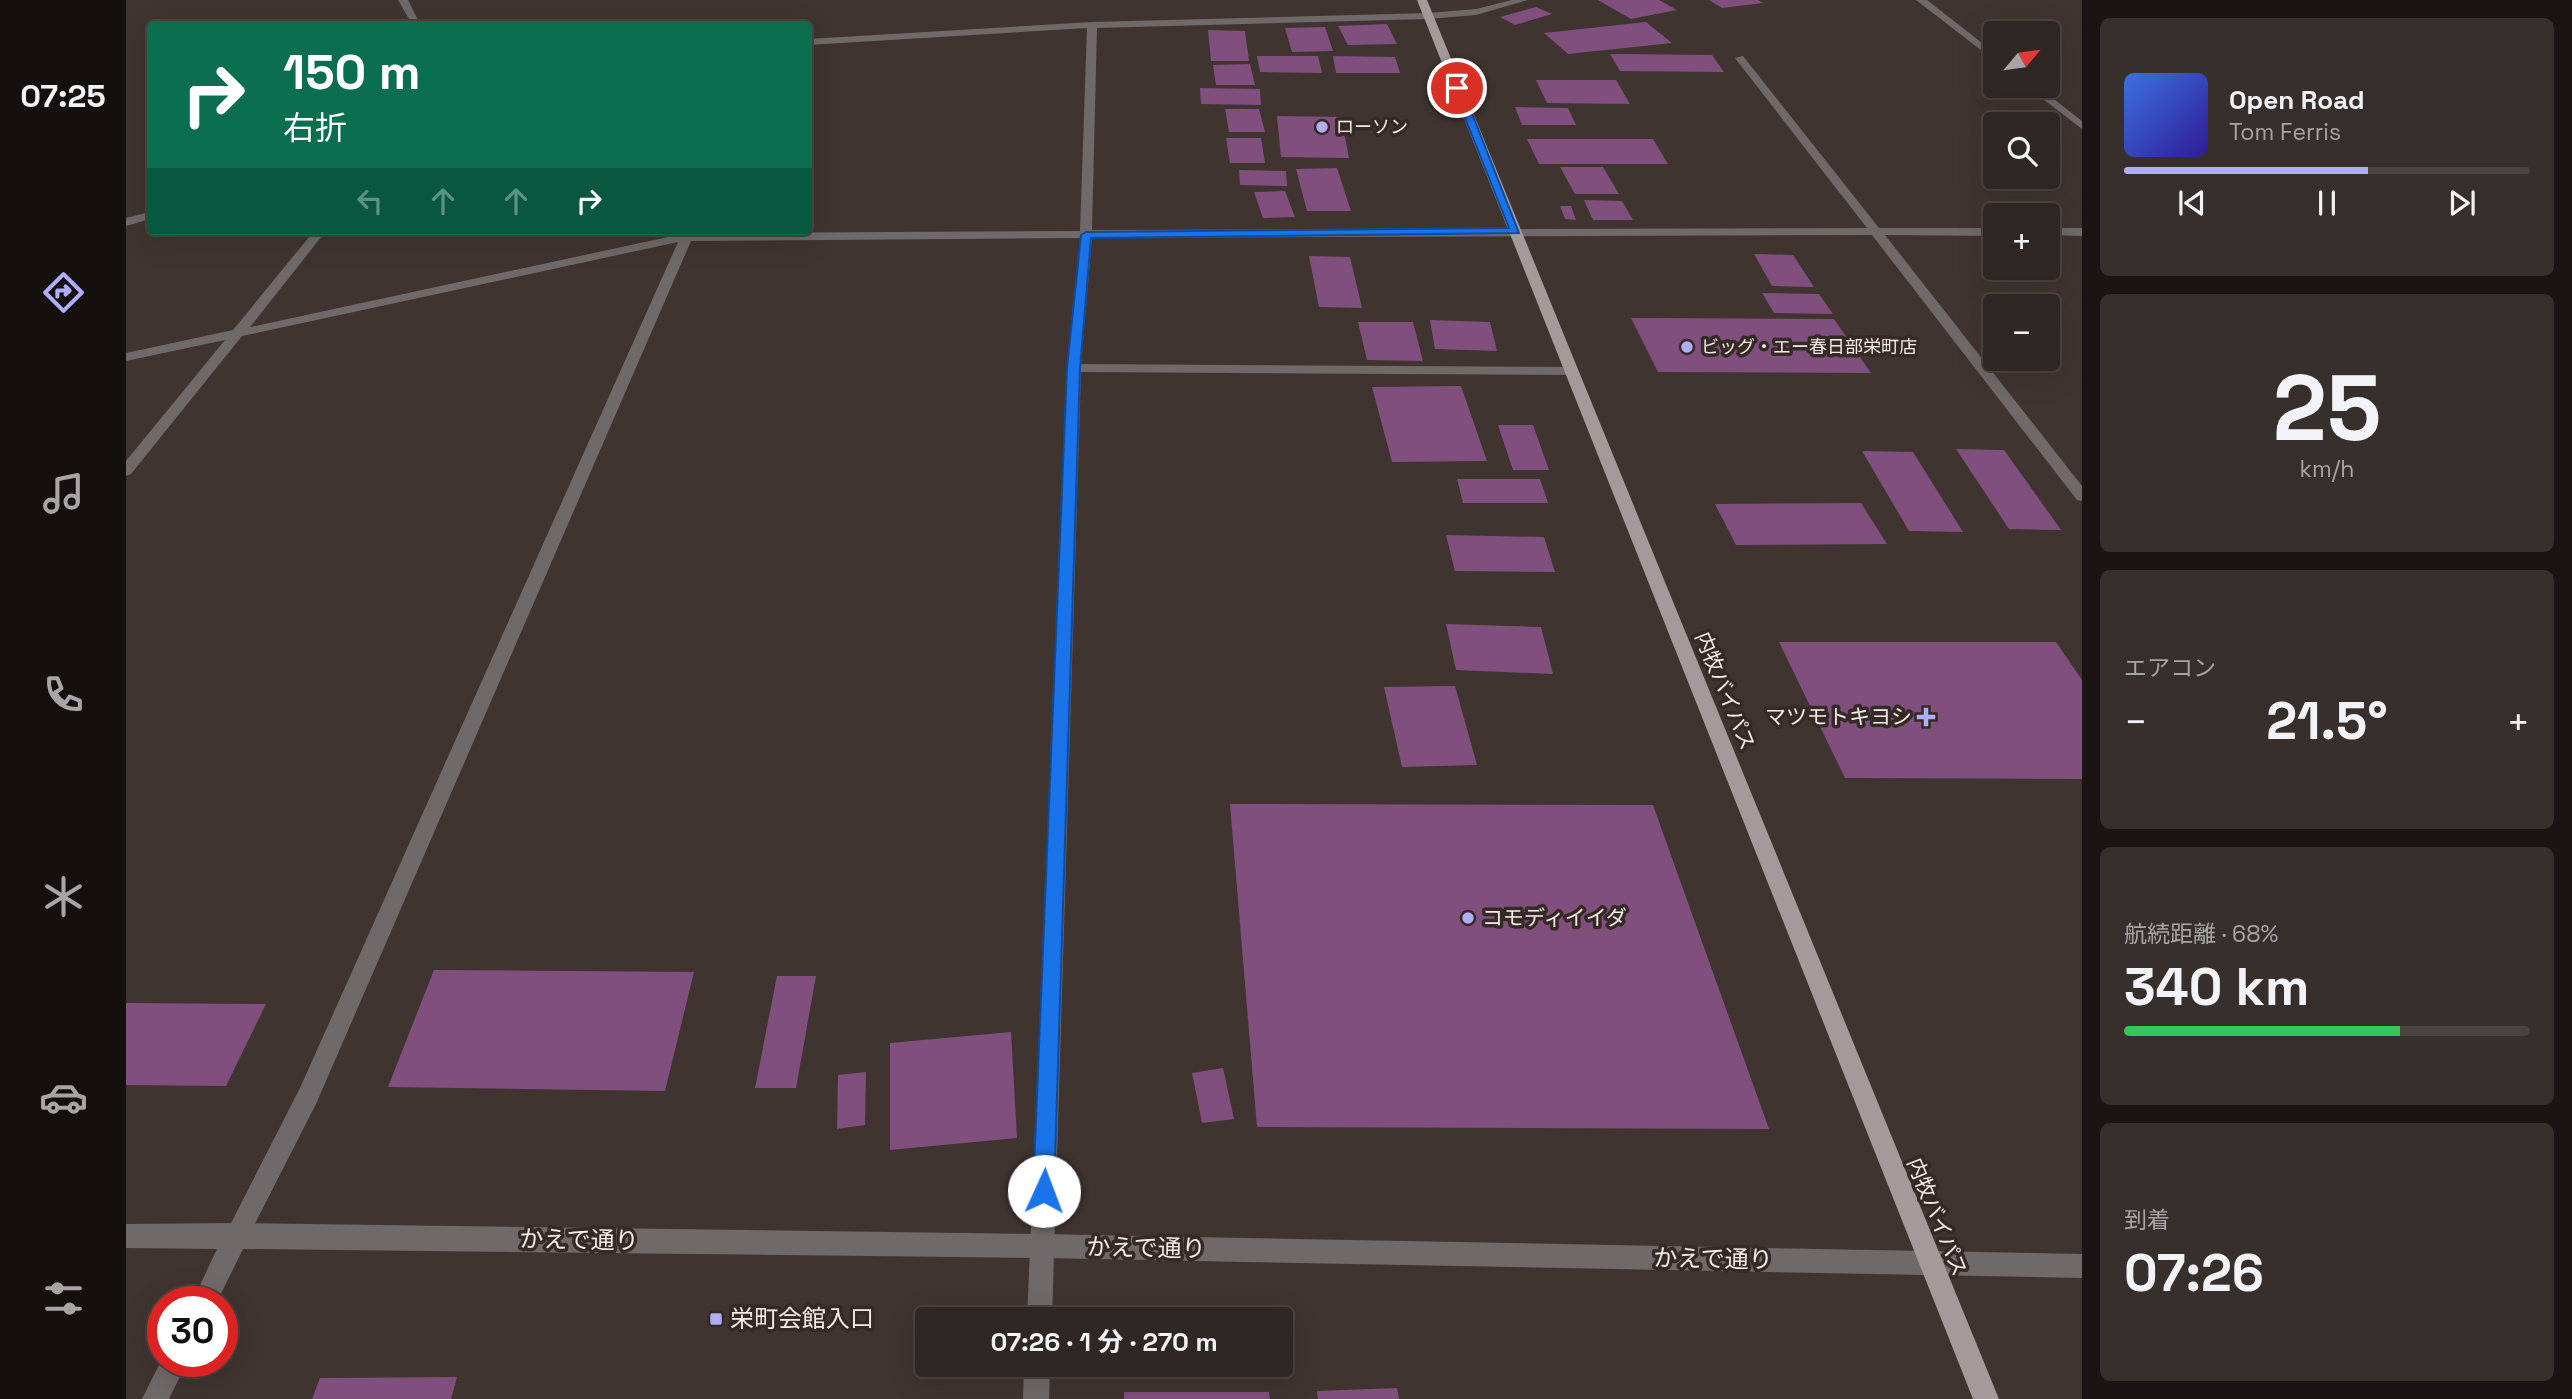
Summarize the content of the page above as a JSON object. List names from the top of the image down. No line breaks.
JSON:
{"streets":{"main road":["内牧バイパス"],"street":["かえで通り"]},"crossings":[["内牧バイパス","かえで通り"]],"places":{"other":["ローソン","ビッグ・エー春日部栄町店","コモディイイダ"],"health":["マツモトキヨシ"],"transit":["栄町会館入口"]},"north":"top right","page":{"tabs":"07:25","map_buttons":["+","−"],"turn":["150 m","右折"],"song":["Open Road","Tom Ferris"],"tile":[["25","km/h"],"エアコン",["航続距離 · 68%","340 km"],["到着","07:26"]],"heat":["−","21.5°","+"],"limit":"30","trip":"07:26 · 1 分 · 270 m"}}
